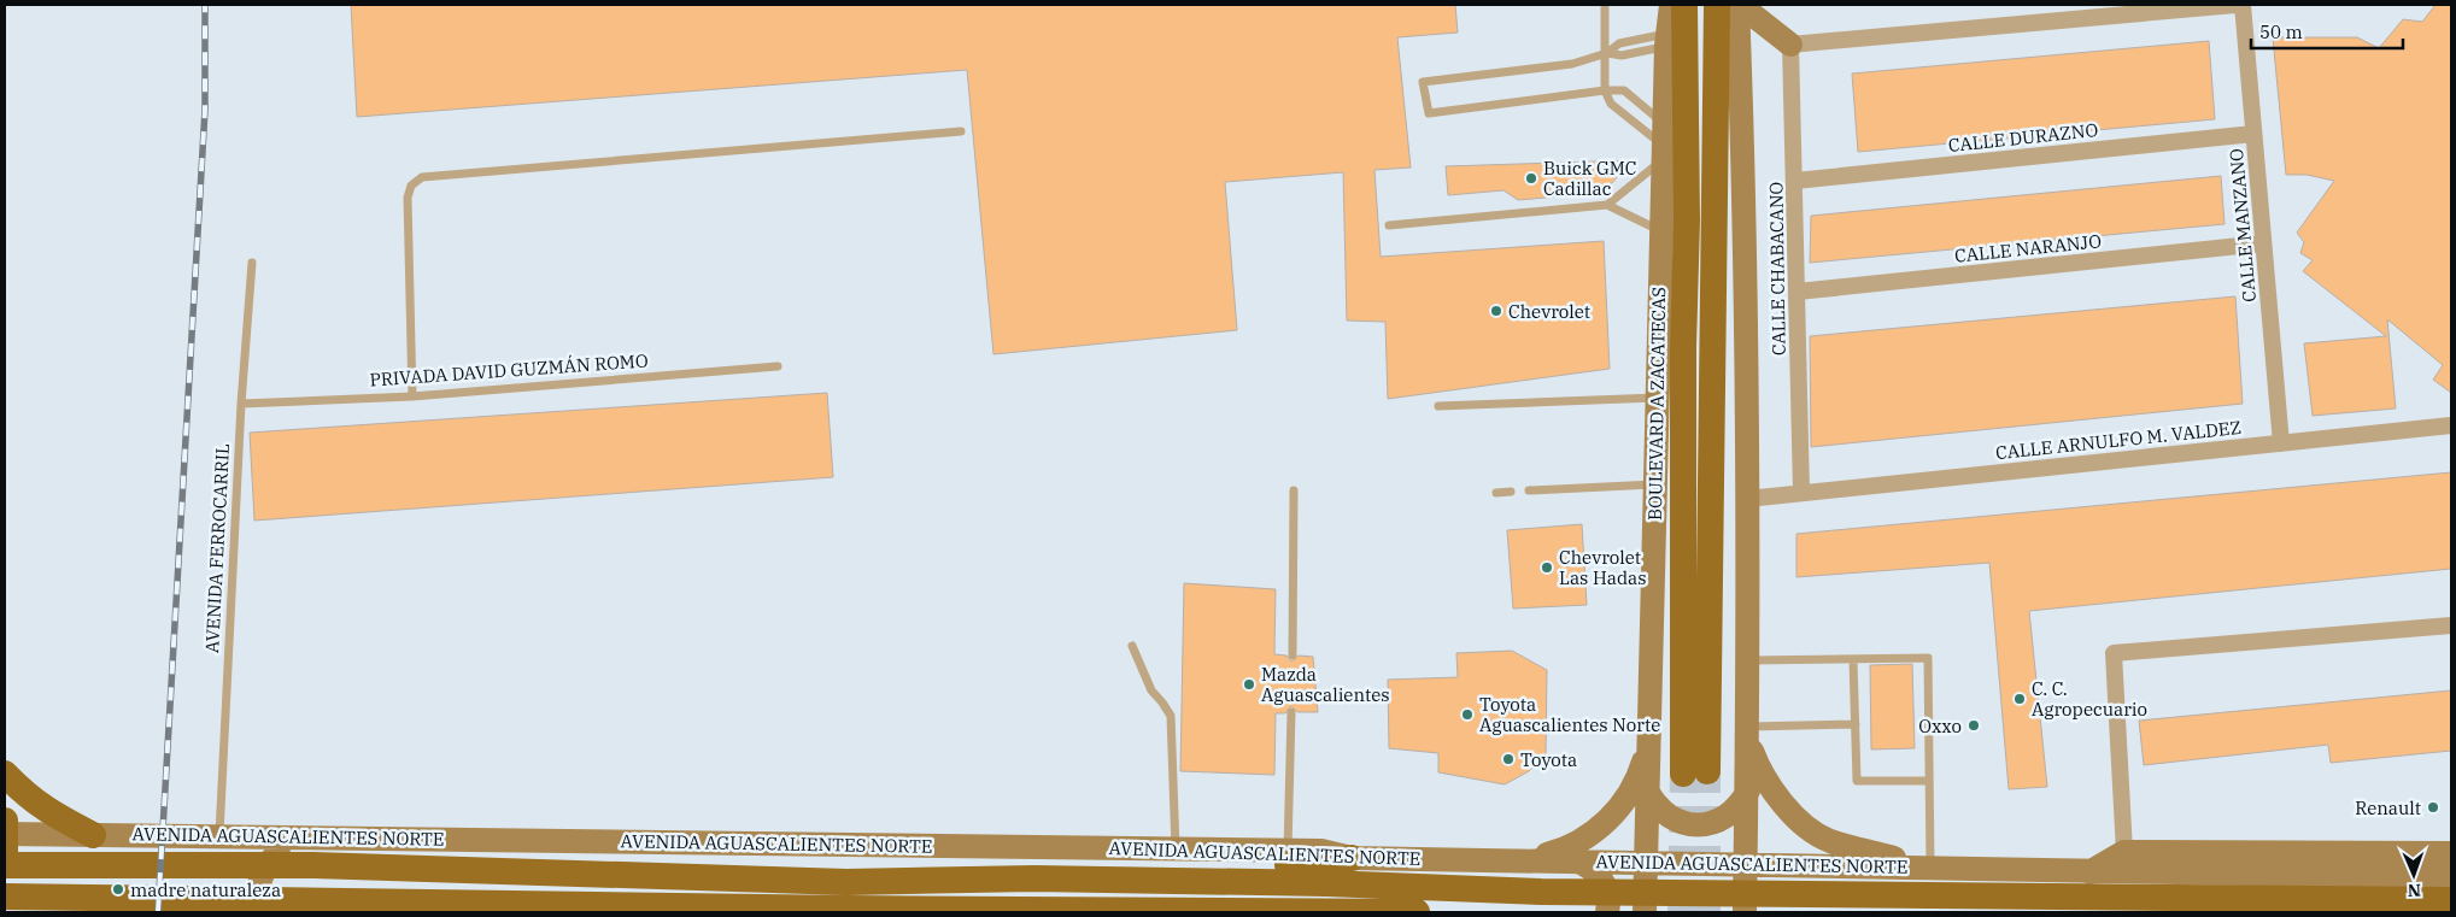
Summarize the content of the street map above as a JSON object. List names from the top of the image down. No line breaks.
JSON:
{"streets":{"main road":["BOULEVARD A ZACATECAS","AVENIDA AGUASCALIENTES NORTE"],"street":["CALLE DURAZNO","CALLE MANZANO","CALLE NARANJO","CALLE CHABACANO","CALLE ARNULFO M. VALDEZ"],"lane":["PRIVADA DAVID GUZMÁN ROMO","AVENIDA FERROCARRIL"]},"crossings":[["CALLE DURAZNO","CALLE MANZANO"],["CALLE DURAZNO","CALLE CHABACANO"],["CALLE MANZANO","CALLE NARANJO"],["CALLE MANZANO","CALLE ARNULFO M. VALDEZ"],["CALLE NARANJO","CALLE CHABACANO"],["CALLE CHABACANO","CALLE ARNULFO M. VALDEZ"],["PRIVADA DAVID GUZMÁN ROMO","AVENIDA FERROCARRIL"],["BOULEVARD A ZACATECAS","AVENIDA AGUASCALIENTES NORTE"],["AVENIDA FERROCARRIL","AVENIDA AGUASCALIENTES NORTE"]],"places":["Buick GMC Cadillac","Chevrolet","Chevrolet Las Hadas","Mazda Aguascalientes","C. C. Agropecuario","Toyota Aguascalientes Norte","Oxxo","Toyota","Renault","madre naturaleza"],"scale_bar":"50 m","north":"bottom"}
